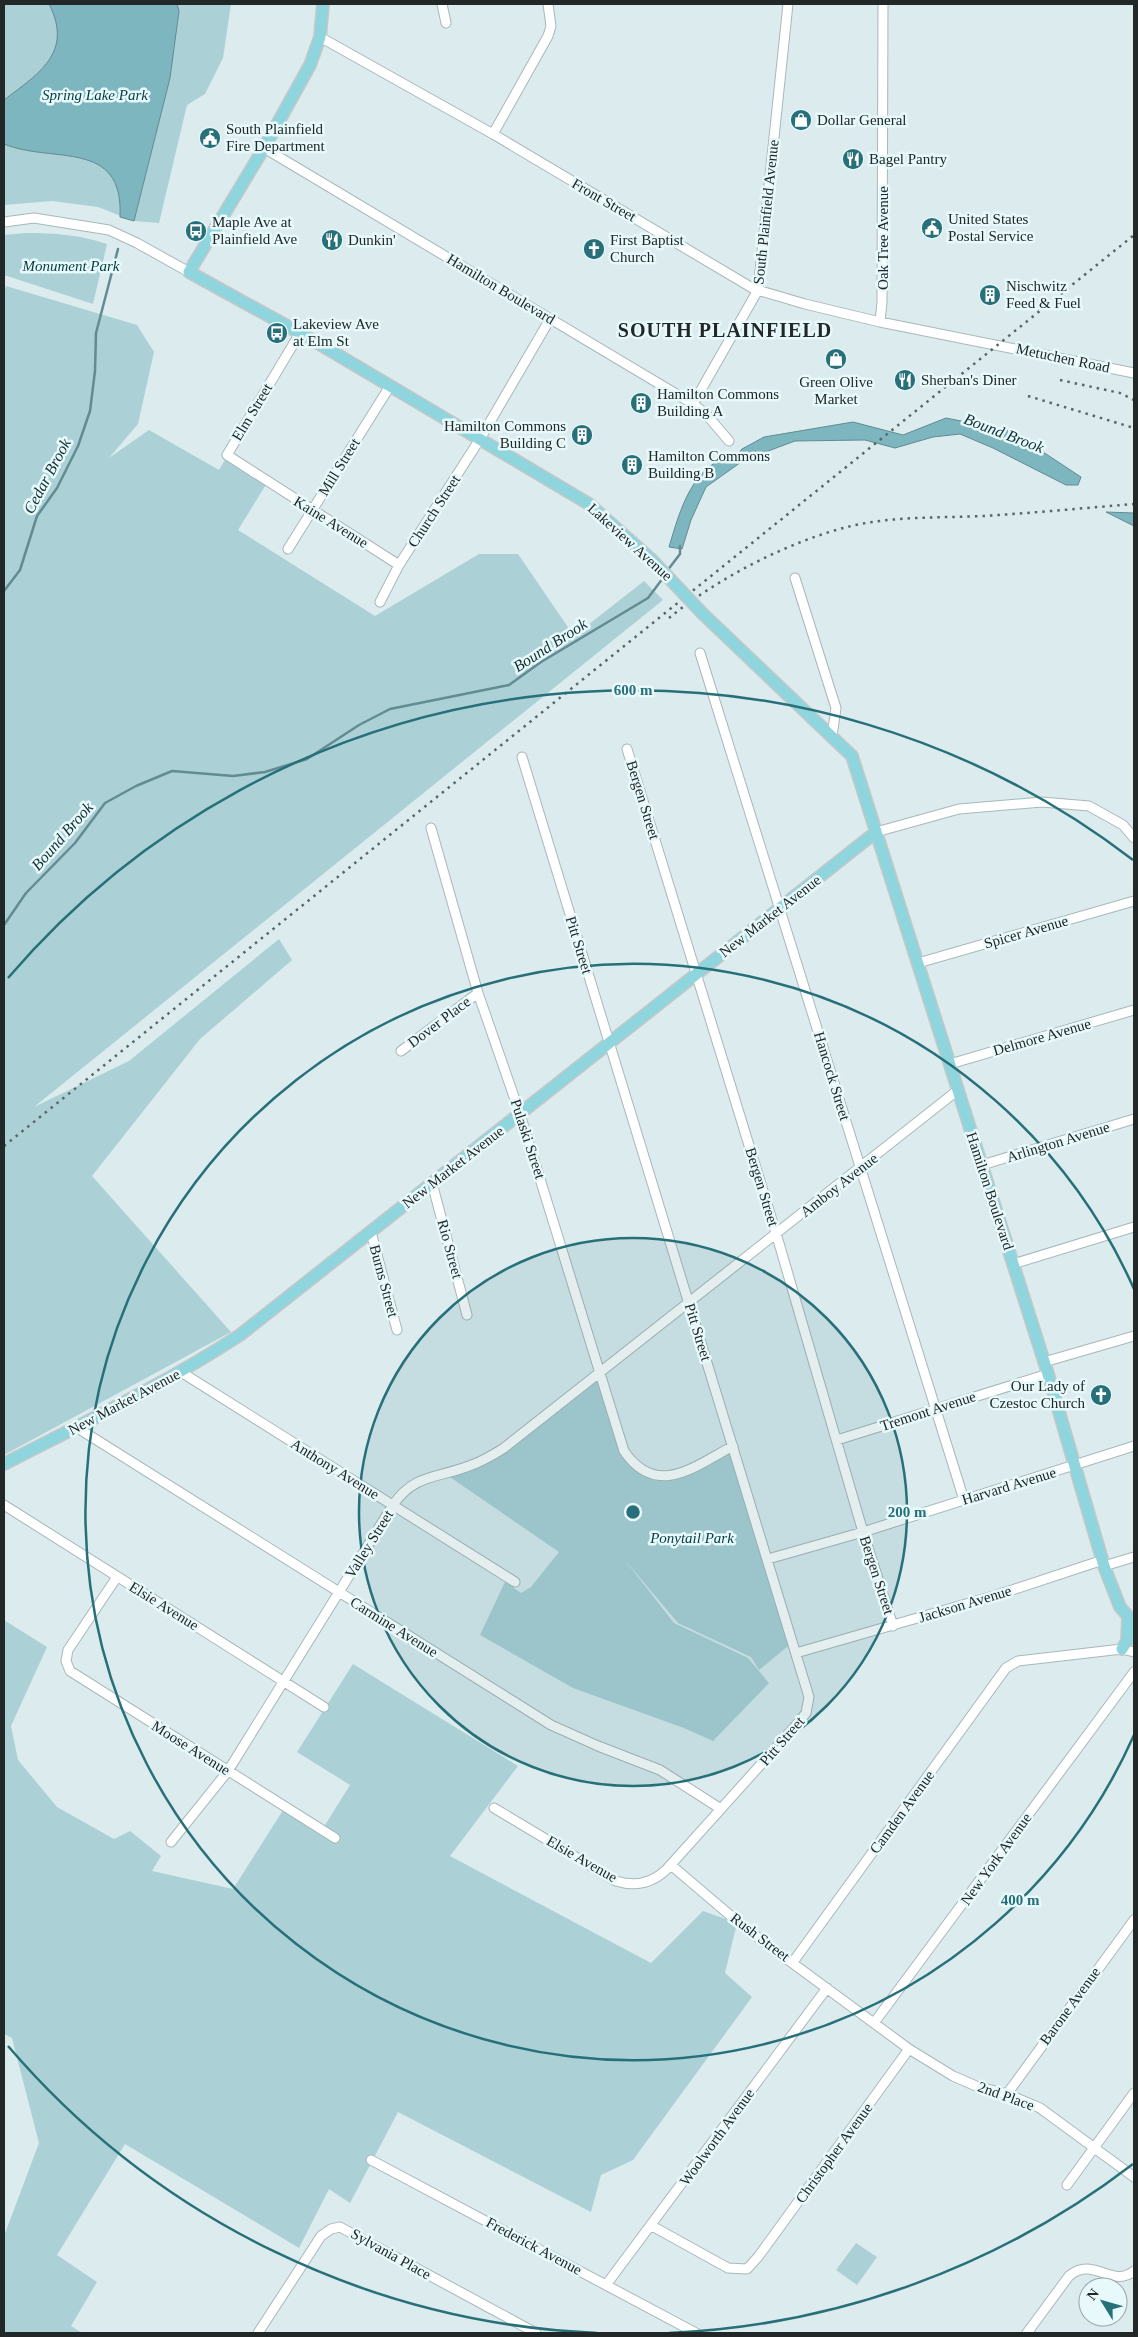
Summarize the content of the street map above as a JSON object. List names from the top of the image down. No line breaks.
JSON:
{"streets":{"main road":["Hamilton Boulevard","Lakeview Avenue","New Market Avenue"],"street":["Front Street","South Plainfield Avenue","Oak Tree Avenue","Metuchen Road","Elm Street","Mill Street","Church Street","Kaine Avenue","Bergen Street","Spicer Avenue","Pitt Street","Dover Place","Delmore Avenue","Hancock Street","Pulaski Street","Arlington Avenue","Amboy Avenue","Rio Street","Burns Street","Tremont Avenue","Anthony Avenue","Harvard Avenue","Valley Street","Jackson Avenue","Elsie Avenue","Carmine Avenue","Moose Avenue","Camden Avenue","New York Avenue","Rush Street","Barone Avenue","2nd Place","Woolworth Avenue","Christopher Avenue","Frederick Avenue","Sylvania Place"]},"crossings":[["Front Street","South Plainfield Avenue"],["Front Street","Oak Tree Avenue"],["Front Street","Metuchen Road"],["South Plainfield Avenue","Hamilton Boulevard"],["Hamilton Boulevard","Church Street"],["Hamilton Boulevard","Lakeview Avenue"],["Hamilton Boulevard","New Market Avenue"],["Hamilton Boulevard","Spicer Avenue"],["Hamilton Boulevard","Delmore Avenue"],["Hamilton Boulevard","Arlington Avenue"],["Hamilton Boulevard","Amboy Avenue"],["Hamilton Boulevard","Tremont Avenue"],["Hamilton Boulevard","Harvard Avenue"],["Hamilton Boulevard","Jackson Avenue"],["Elm Street","Kaine Avenue"],["Elm Street","Lakeview Avenue"],["Mill Street","Kaine Avenue"],["Mill Street","Lakeview Avenue"],["Church Street","Kaine Avenue"],["Church Street","Lakeview Avenue"],["Bergen Street","New Market Avenue"],["Bergen Street","Amboy Avenue"],["Bergen Street","Tremont Avenue"],["Bergen Street","Harvard Avenue"],["Bergen Street","Jackson Avenue"],["New Market Avenue","Pitt Street"],["New Market Avenue","Hancock Street"],["New Market Avenue","Pulaski Street"],["New Market Avenue","Rio Street"],["New Market Avenue","Burns Street"],["New Market Avenue","Anthony Avenue"],["New Market Avenue","Carmine Avenue"],["Pitt Street","Pulaski Street"],["Pitt Street","Amboy Avenue"],["Pitt Street","Harvard Avenue"],["Pitt Street","Jackson Avenue"],["Pitt Street","Elsie Avenue"],["Pitt Street","Carmine Avenue"],["Pitt Street","Rush Street"],["Dover Place","Pulaski Street"],["Hancock Street","Amboy Avenue"],["Hancock Street","Tremont Avenue"],["Hancock Street","Harvard Avenue"],["Pulaski Street","Amboy Avenue"],["Amboy Avenue","Valley Street"],["Anthony Avenue","Valley Street"],["Valley Street","Elsie Avenue"],["Valley Street","Carmine Avenue"],["Valley Street","Moose Avenue"],["Elsie Avenue","Moose Avenue"],["Elsie Avenue","Rush Street"],["Camden Avenue","Rush Street"],["New York Avenue","Rush Street"],["New York Avenue","2nd Place"],["Rush Street","2nd Place"],["Rush Street","Woolworth Avenue"],["Barone Avenue","2nd Place"],["2nd Place","Christopher Avenue"],["Woolworth Avenue","Christopher Avenue"],["Woolworth Avenue","Frederick Avenue"]],"districts":["SOUTH PLAINFIELD"],"water":["Bound Brook","Cedar Brook"],"parks":["Spring Lake Park","Monument Park","Ponytail Park"],"places":{"shop":["Dollar General","Green Olive Market"],"public building":["South Plainfield Fire Department","United States Postal Service"],"restaurant":["Bagel Pantry","Dunkin'","Sherban's Diner"],"bus stop":["Maple Ave at Plainfield Ave","Lakeview Ave at Elm St"],"church":["First Baptist Church","Our Lady of Czestoc Church"],"building":["Nischwitz Feed & Fuel","Hamilton Commons Building A","Hamilton Commons Building C","Hamilton Commons Building B"]},"north":"top left","rings":["600 m","200 m","400 m"]}
